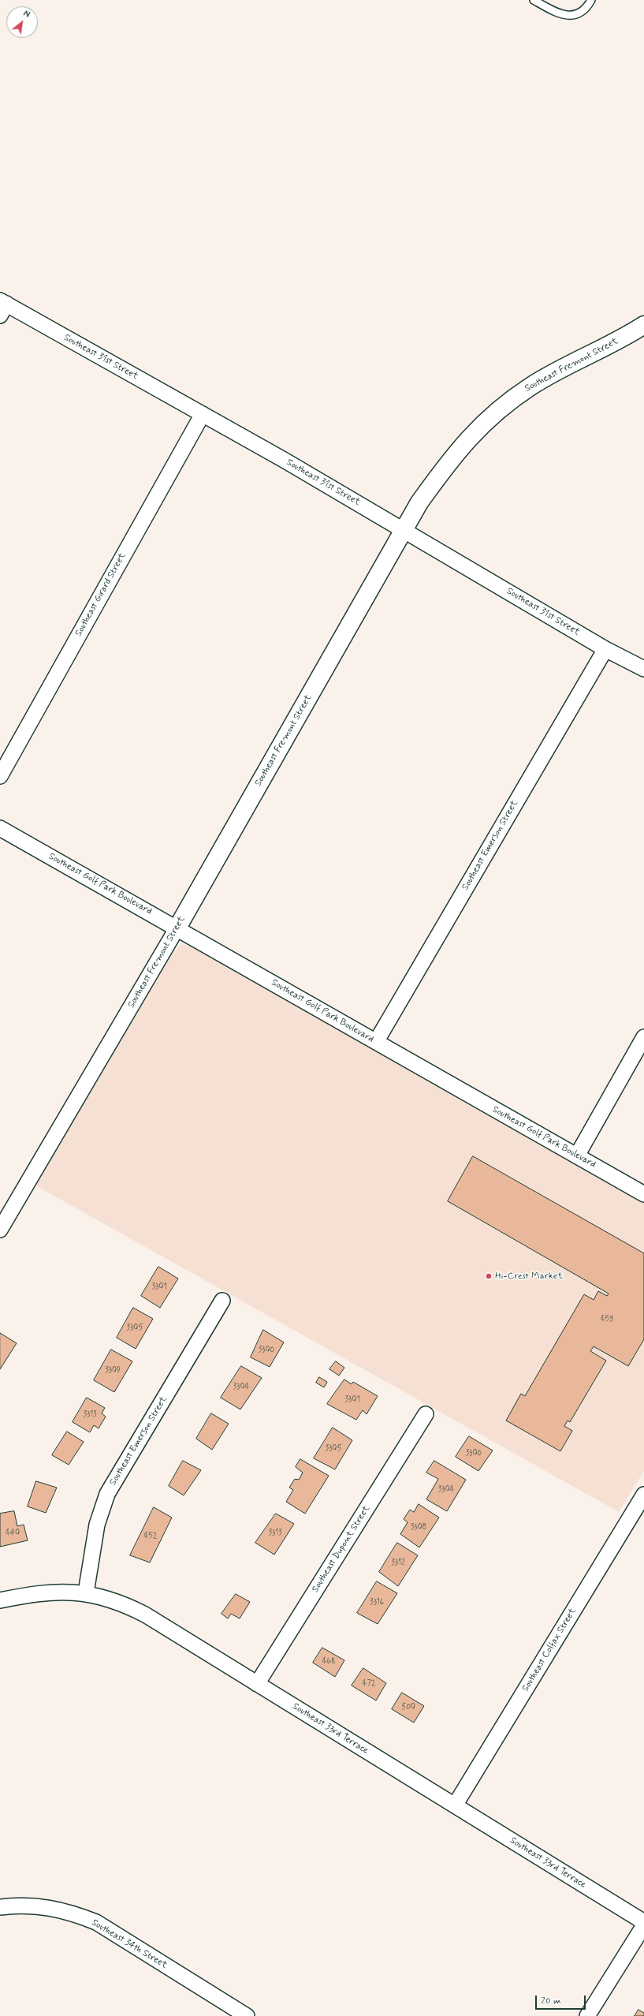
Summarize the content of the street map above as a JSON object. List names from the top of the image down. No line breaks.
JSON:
{"streets":{"street":["Southeast 31st Street","Southeast Fremont Street","Southeast Girard Street","Southeast Emerson Street","Southeast Golf Park Boulevard","Southeast Dupont Street","Southeast Colfax Street","Southeast 33rd Terrace","Southeast 34th Street"]},"crossings":[["Southeast 31st Street","Southeast Fremont Street"],["Southeast 31st Street","Southeast Girard Street"],["Southeast 31st Street","Southeast Emerson Street"],["Southeast Fremont Street","Southeast Golf Park Boulevard"],["Southeast Emerson Street","Southeast Golf Park Boulevard"],["Southeast Emerson Street","Southeast 33rd Terrace"],["Southeast Dupont Street","Southeast 33rd Terrace"],["Southeast Colfax Street","Southeast 33rd Terrace"]],"places":["Hi-Crest Market"],"house_numbers":["3301","455","3305","3300","3309","3304","3301","3313","3305","3300","3304","3308","440","3313","452","3312","3316","468","472","500"],"scale_bar":"20 m","north":"top right"}
